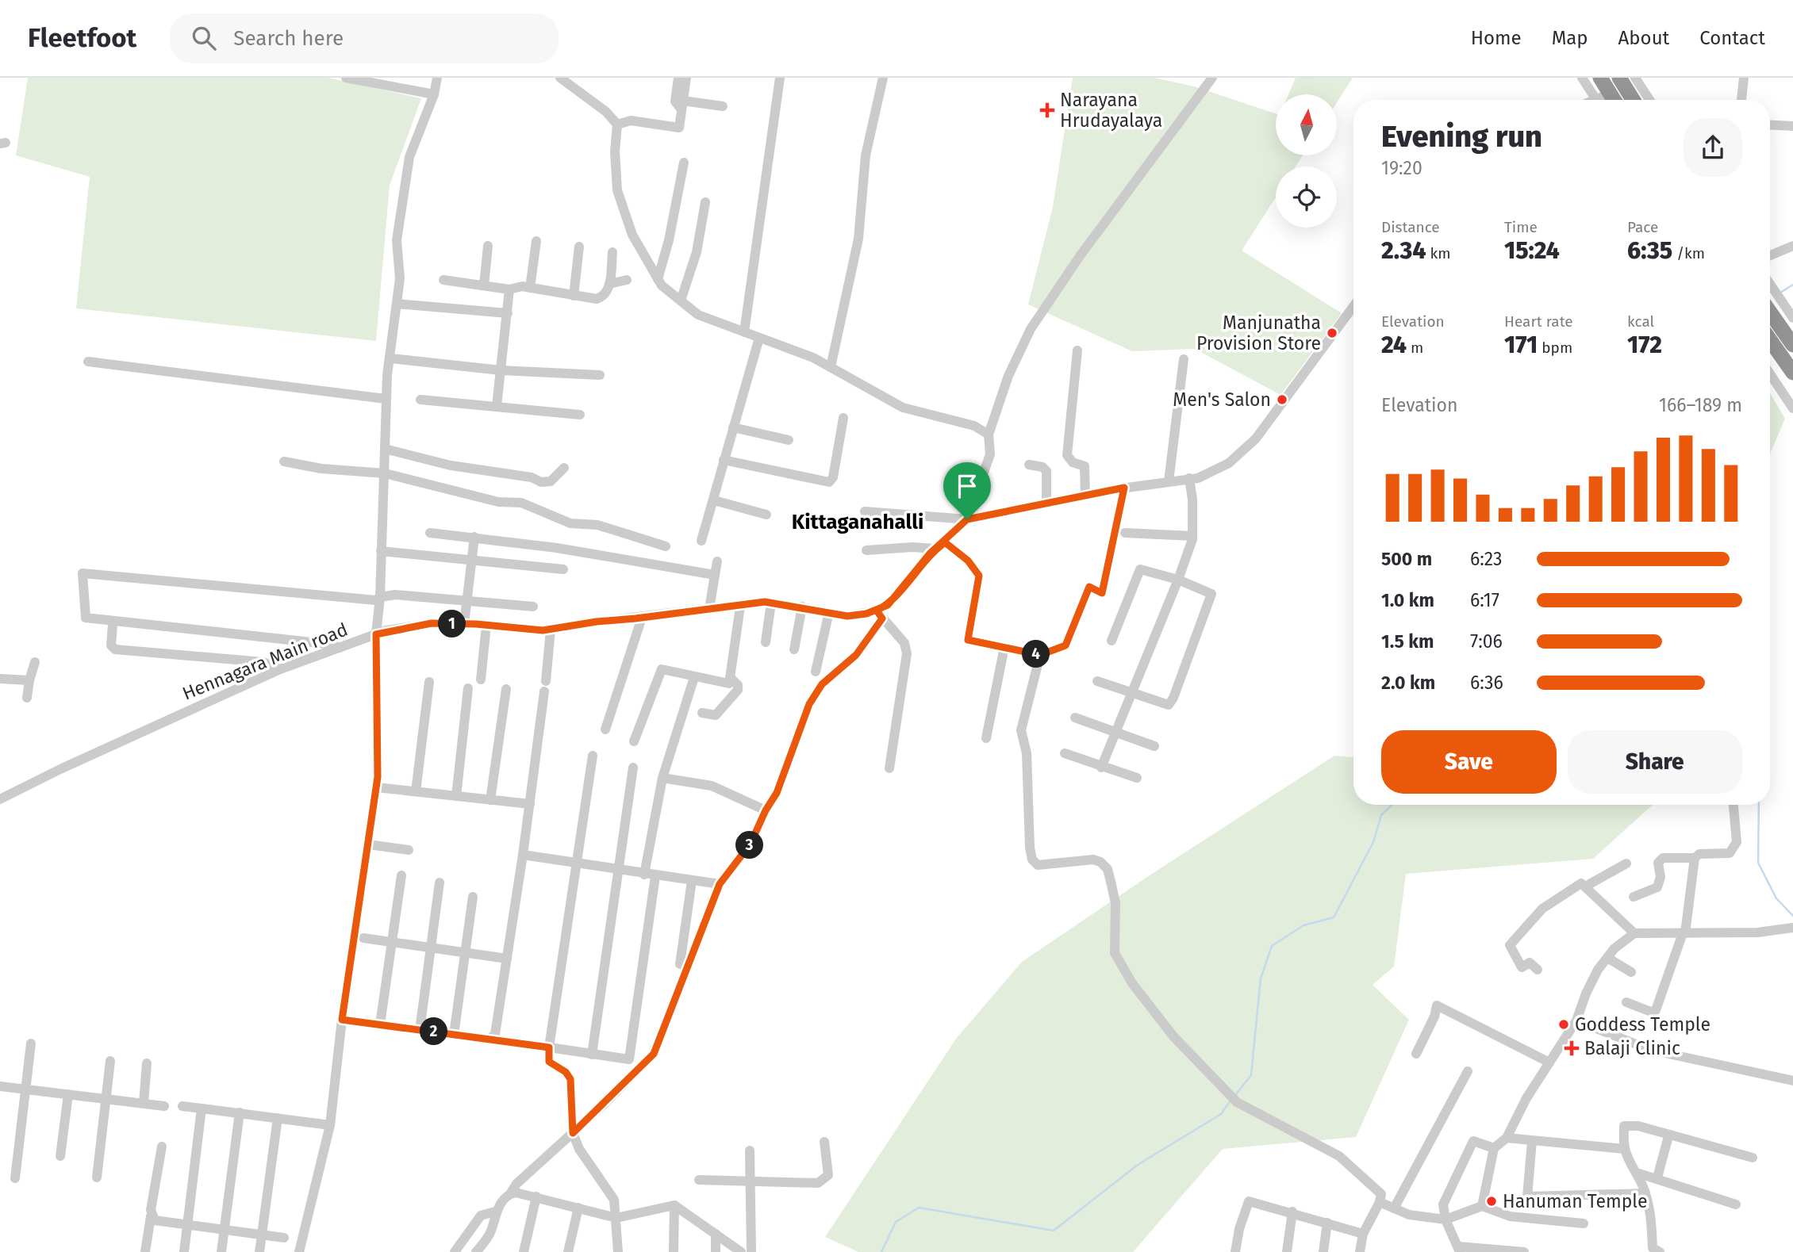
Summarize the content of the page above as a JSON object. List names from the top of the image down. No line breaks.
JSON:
{"streets":{"street":["Hennagara Main road"]},"districts":["Kittaganahalli"],"places":{"health":["Narayana Hrudayalaya","Balaji Clinic"],"other":["Manjunatha Provision Store","Men's Salon","Goddess Temple","Hanuman Temple"]},"north":"top","page":{"header":"Fleetfoot","search":"Search here","nav":["Home","Map","About","Contact"],"heading":["Evening run","19:20"],"stats":[["Distance","2.34 km"],["Time","15:24"],["Pace","6:35 /km"],["Elevation","24 m"],["Heart rate","171 bpm"],["kcal","172"]],"chart":["Elevation","166–189 m"],"list":[{"name":"500 m","note":"6:23"},{"name":"1.0 km","note":"6:17"},{"name":"1.5 km","note":"7:06"},{"name":"2.0 km","note":"6:36"}],"pins":["1","4","3","2"],"buttons":["Save","Share"]}}
